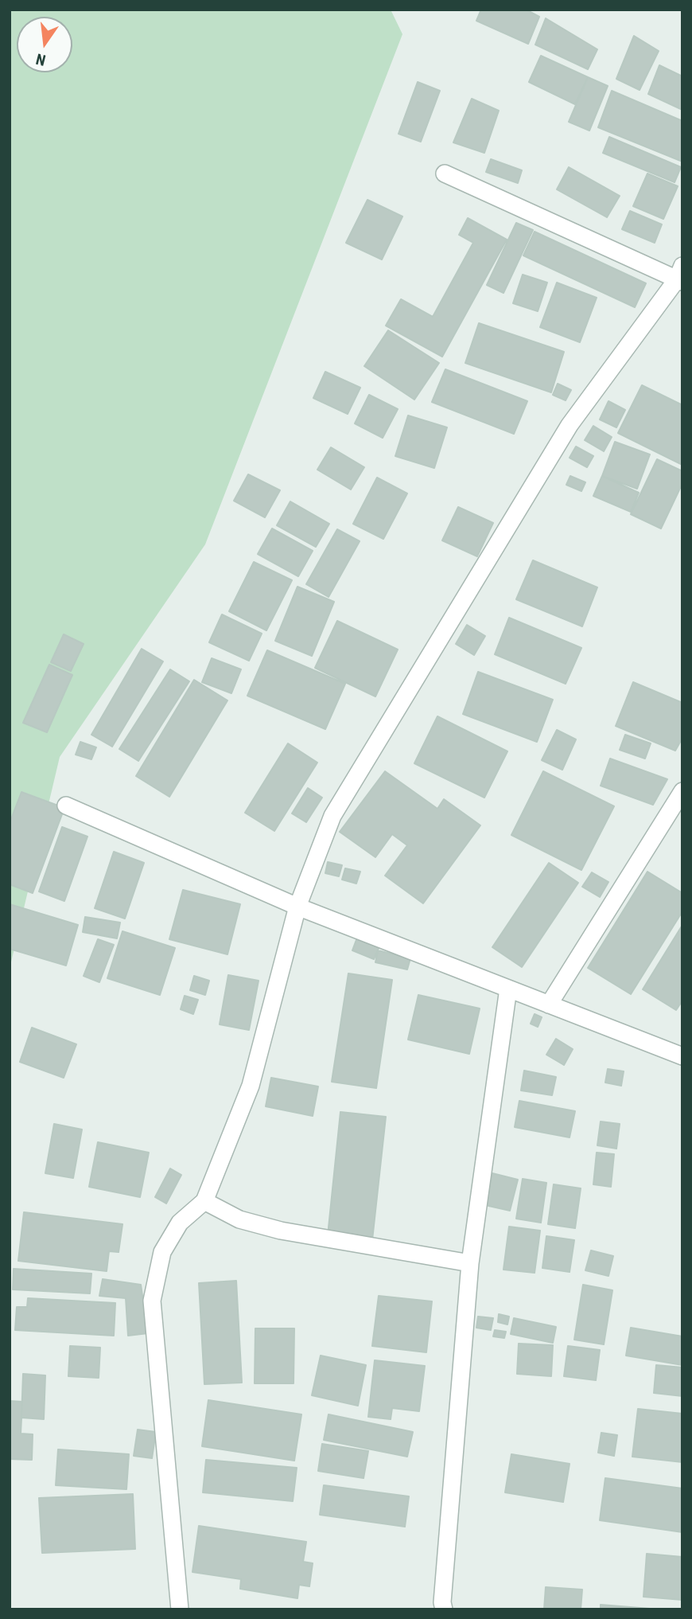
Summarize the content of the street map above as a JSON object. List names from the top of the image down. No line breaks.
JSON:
{"north":"bottom"}
